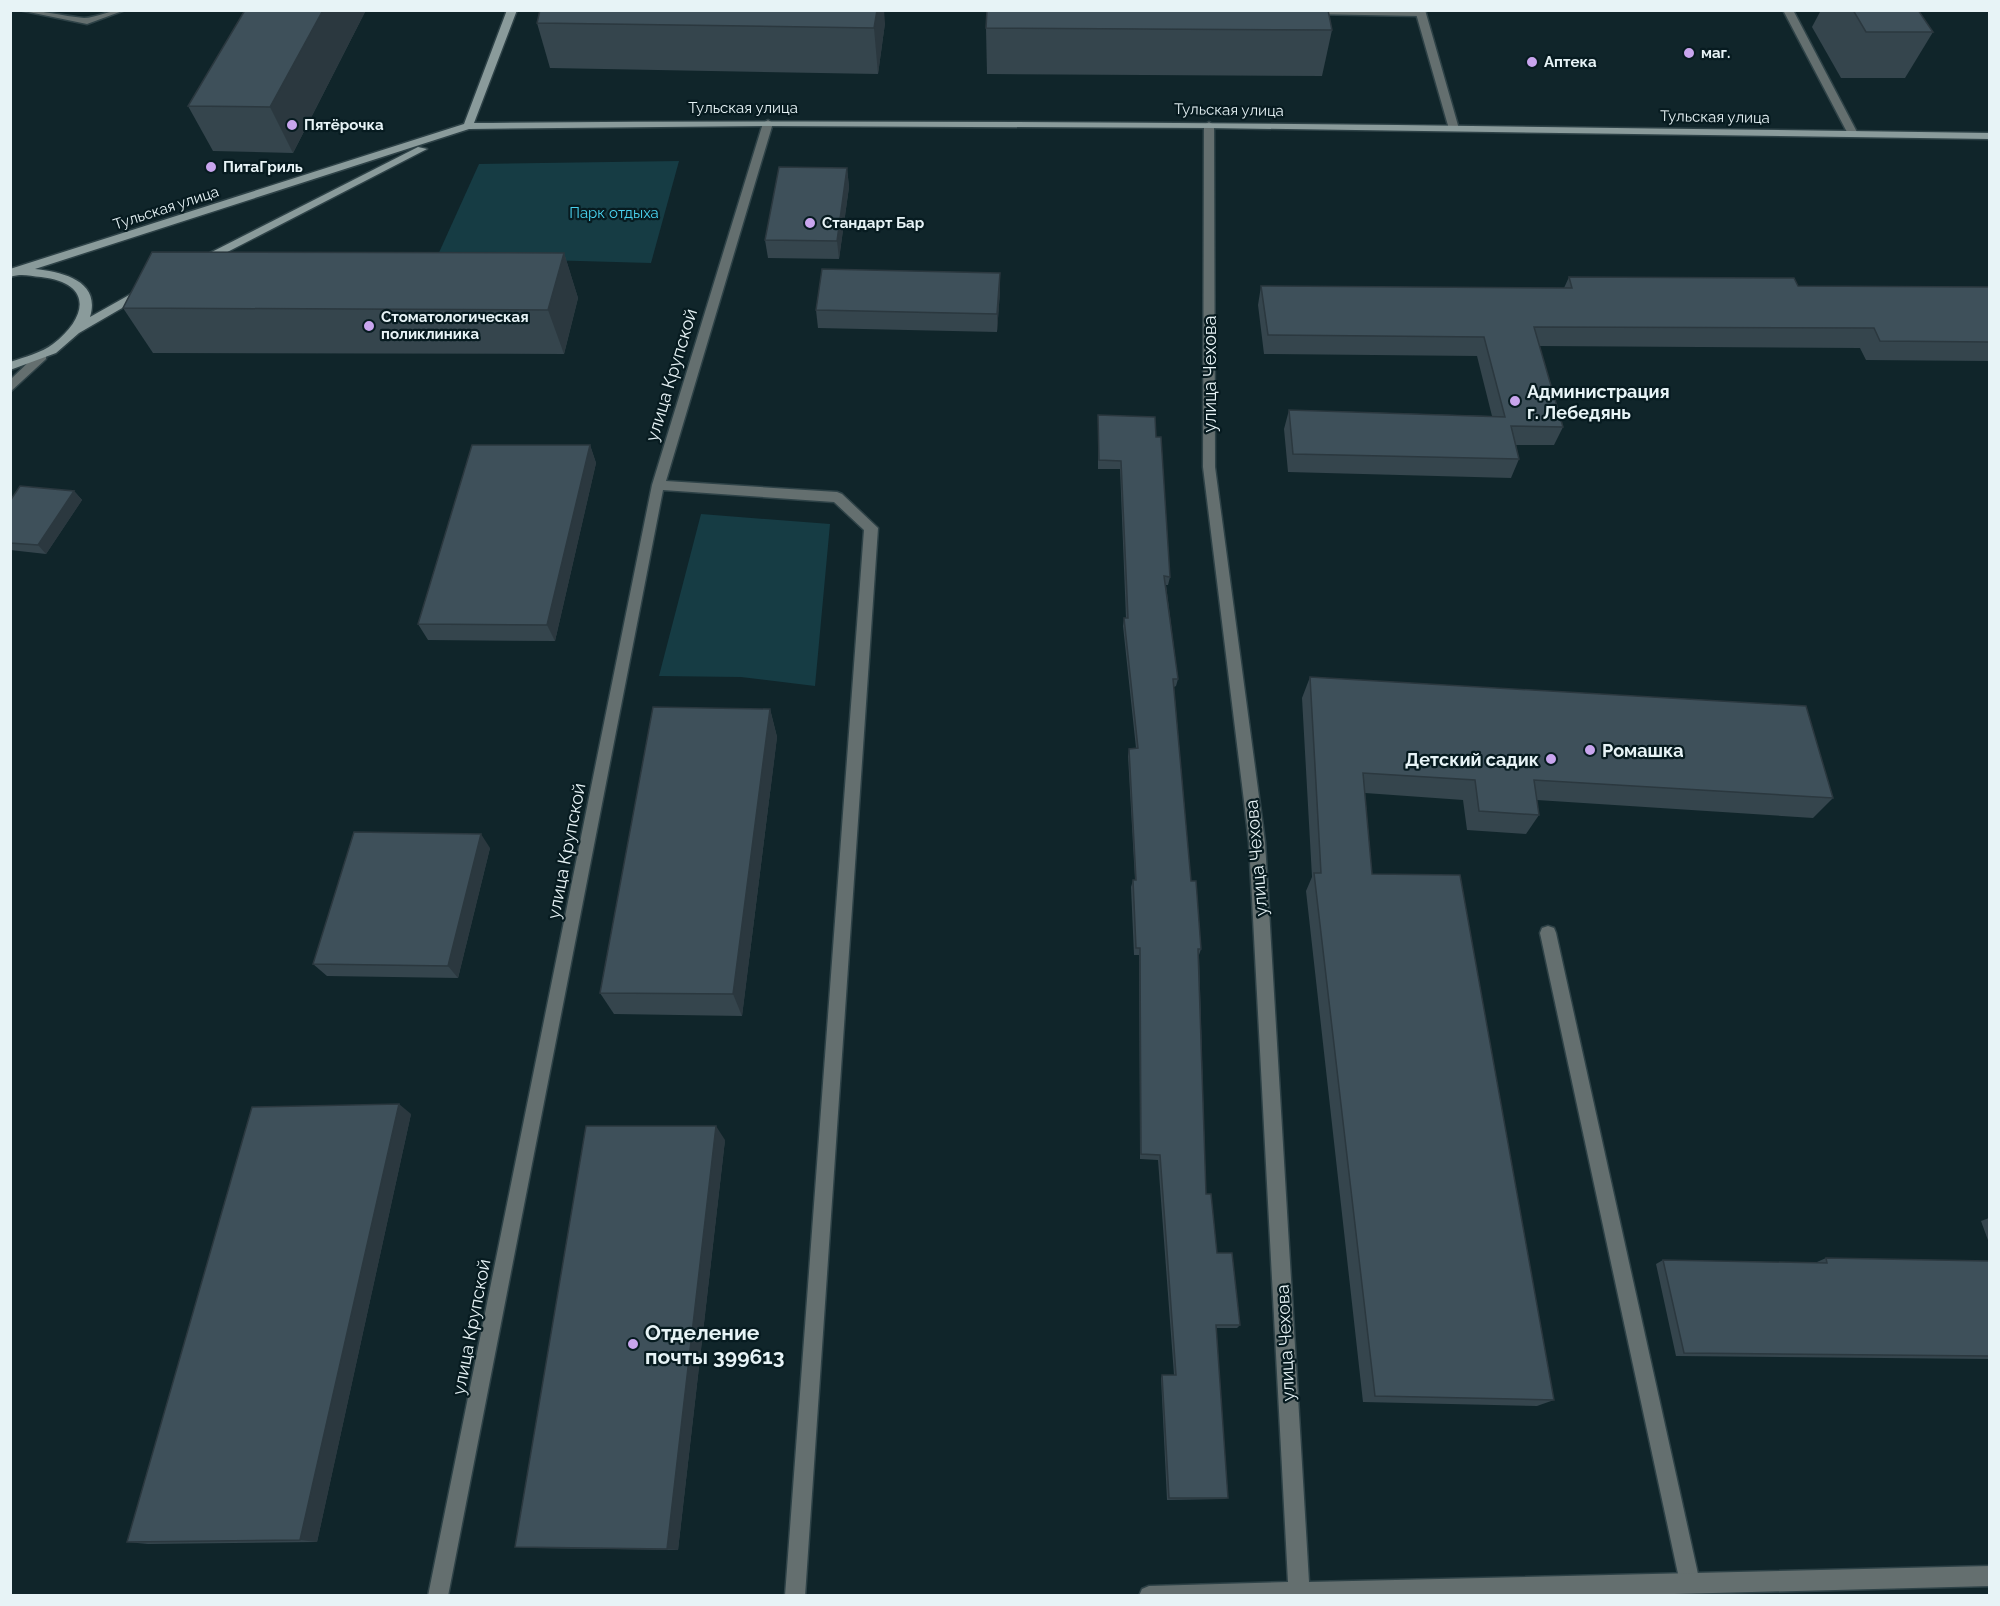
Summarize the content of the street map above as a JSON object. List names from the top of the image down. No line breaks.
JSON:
{"streets":{"main road":["Тульская улица"],"street":["улица Чехова","улица Крупской"]},"crossings":[["Тульская улица","улица Чехова"],["Тульская улица","улица Крупской"]],"parks":["Парк отдыха"],"places":["маг.","Аптека","Пятёрочка","ПитаГриль","Стандарт Бар","Стоматологическая поликлиника","Администрация г. Лебедянь","Ромашка","Детский садик","Отделение почты 399613"]}
